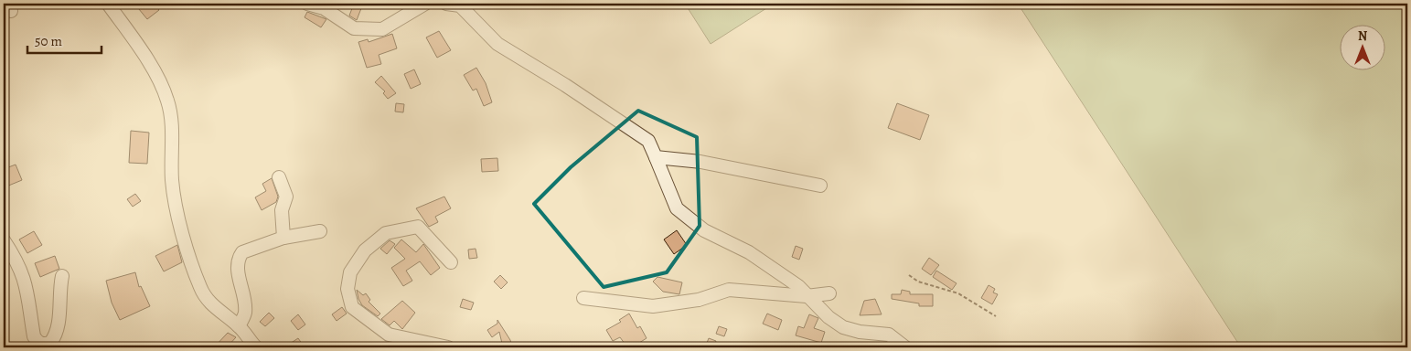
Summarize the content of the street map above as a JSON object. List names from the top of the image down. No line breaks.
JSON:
{"scale_bar":"50 m","north":"top"}
